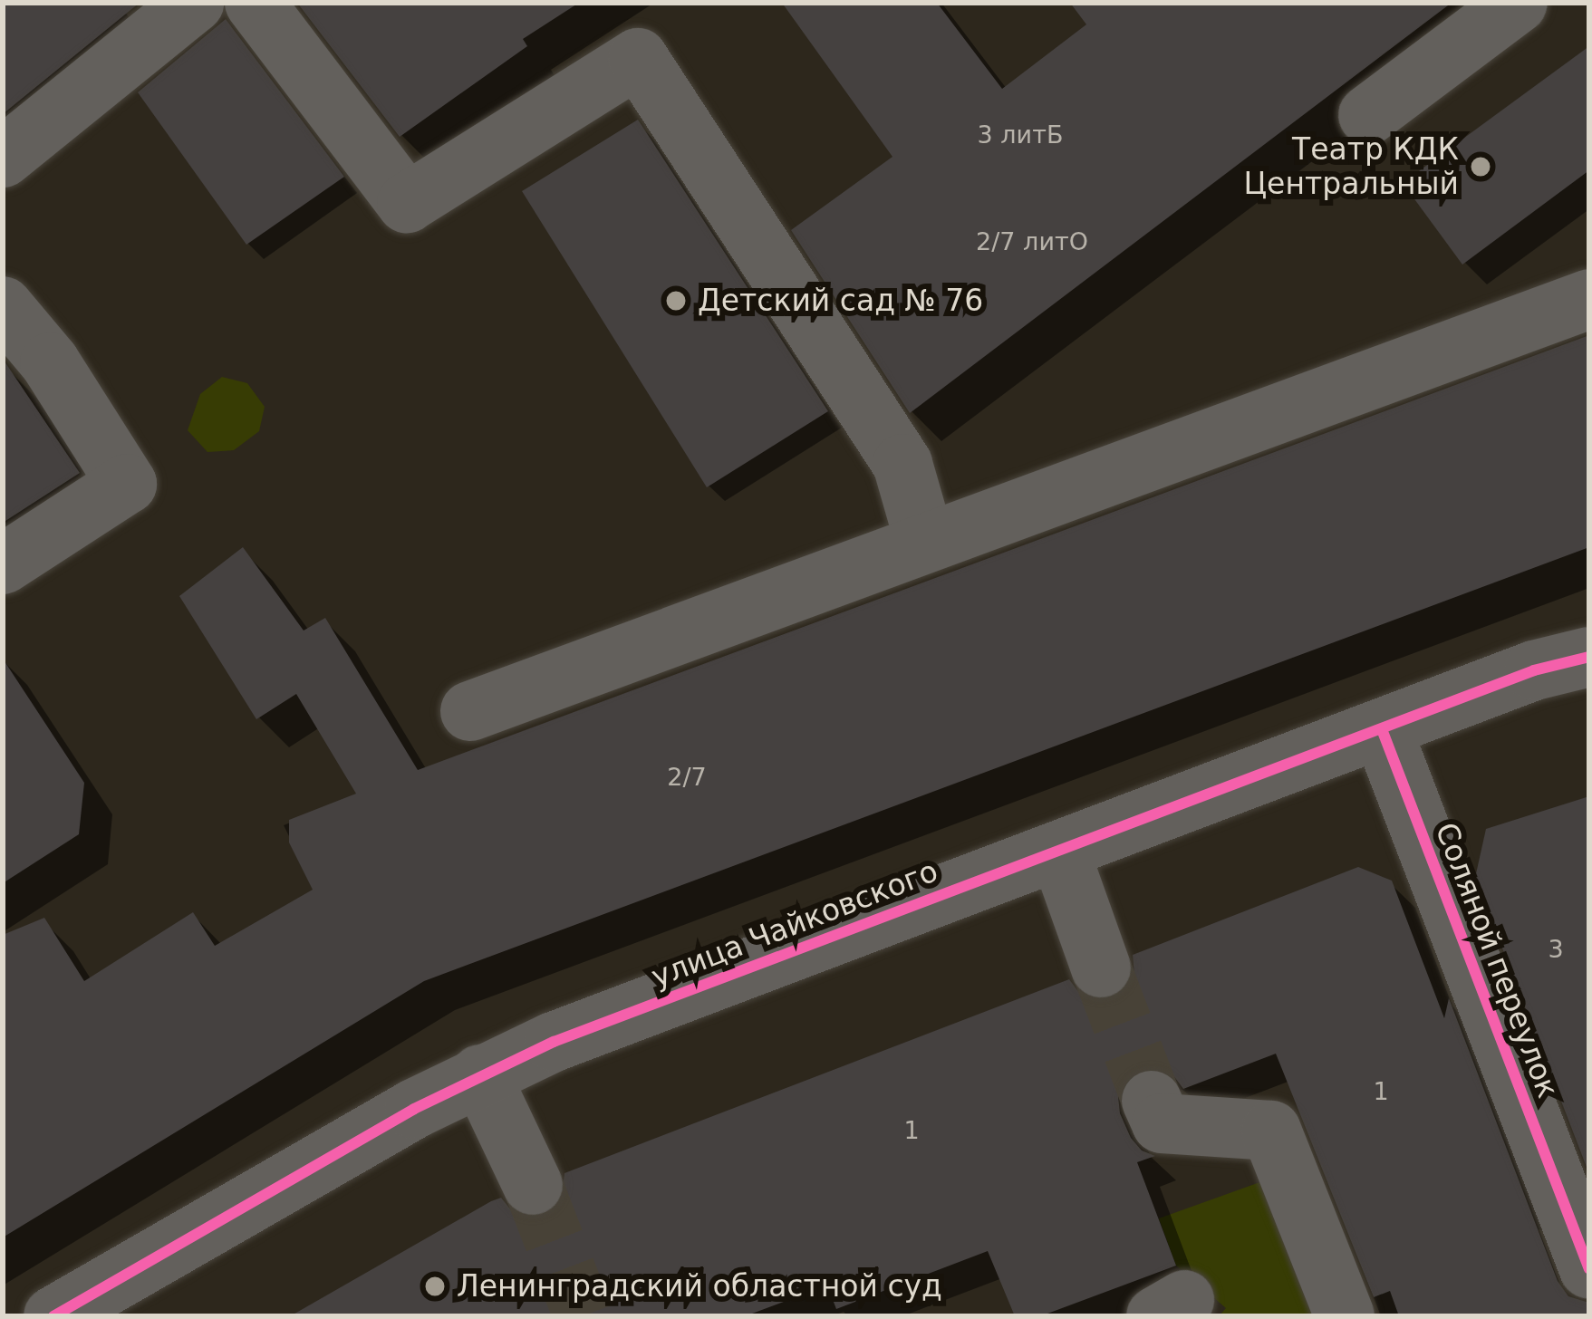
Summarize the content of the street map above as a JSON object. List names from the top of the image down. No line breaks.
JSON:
{"streets":{"street":["улица Чайковского","Соляной переулок"]},"crossings":[["улица Чайковского","Соляной переулок"]],"places":["Театр КДК Центральный","Детский сад № 76","Ленинградский областной суд"],"house_numbers":["3 литБ","2/7 литО","2/7","3","1","1"]}
